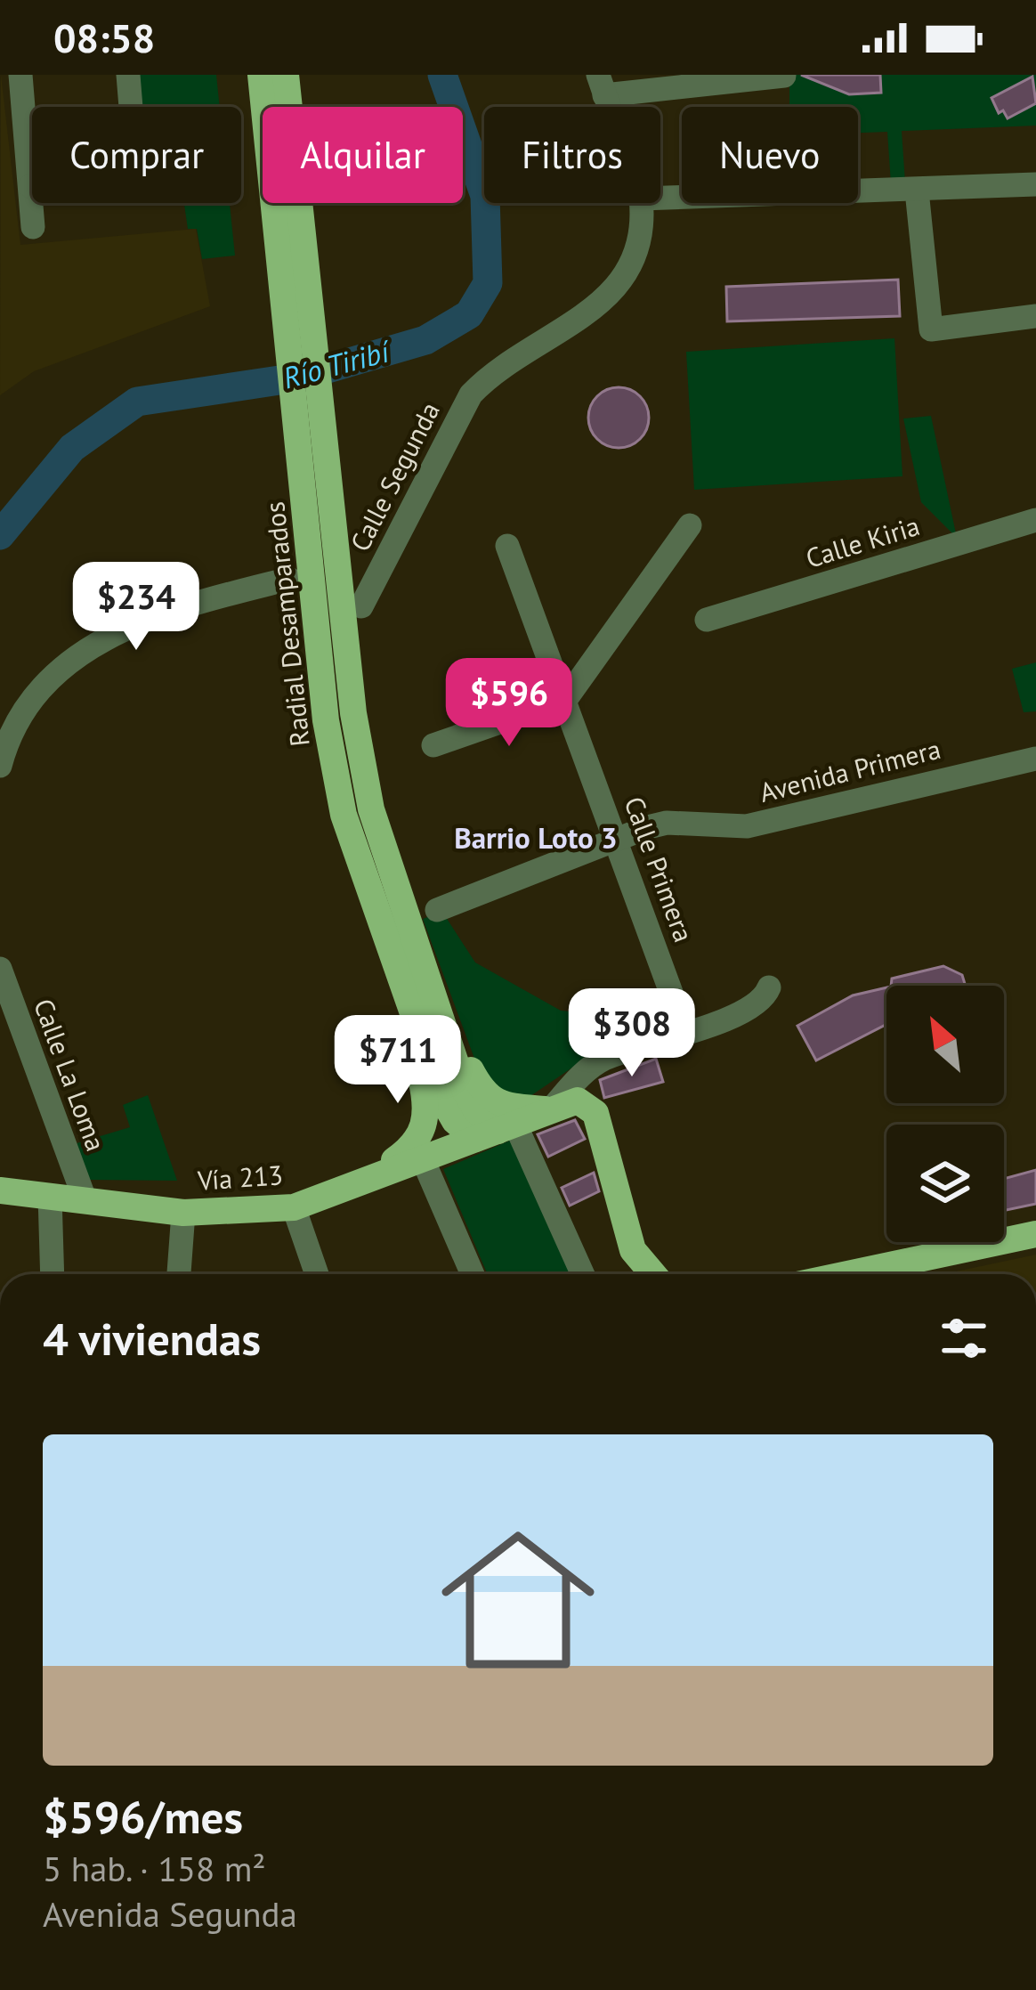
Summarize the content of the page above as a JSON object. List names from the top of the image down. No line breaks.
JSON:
{"streets":{"main road":["Radial Desamparados","Vía 213"],"street":["Calle Segunda","Calle Kiria","Avenida Primera","Calle Primera","Calle La Loma"]},"crossings":[["Radial Desamparados","Vía 213"],["Avenida Primera","Calle Primera"],["Calle La Loma","Vía 213"]],"districts":["Barrio Loto 3"],"water":["Río Tiribí"],"north":"top left","page":{"status":"08:58","chip":["Comprar","Alquilar","Filtros","Nuevo"],"price":["$234","$596","$308","$711"],"heading":"4 viviendas","list":[{"name":"$596/mes","note":"5 hab. · 158 m² · Avenida Segunda"}]}}
